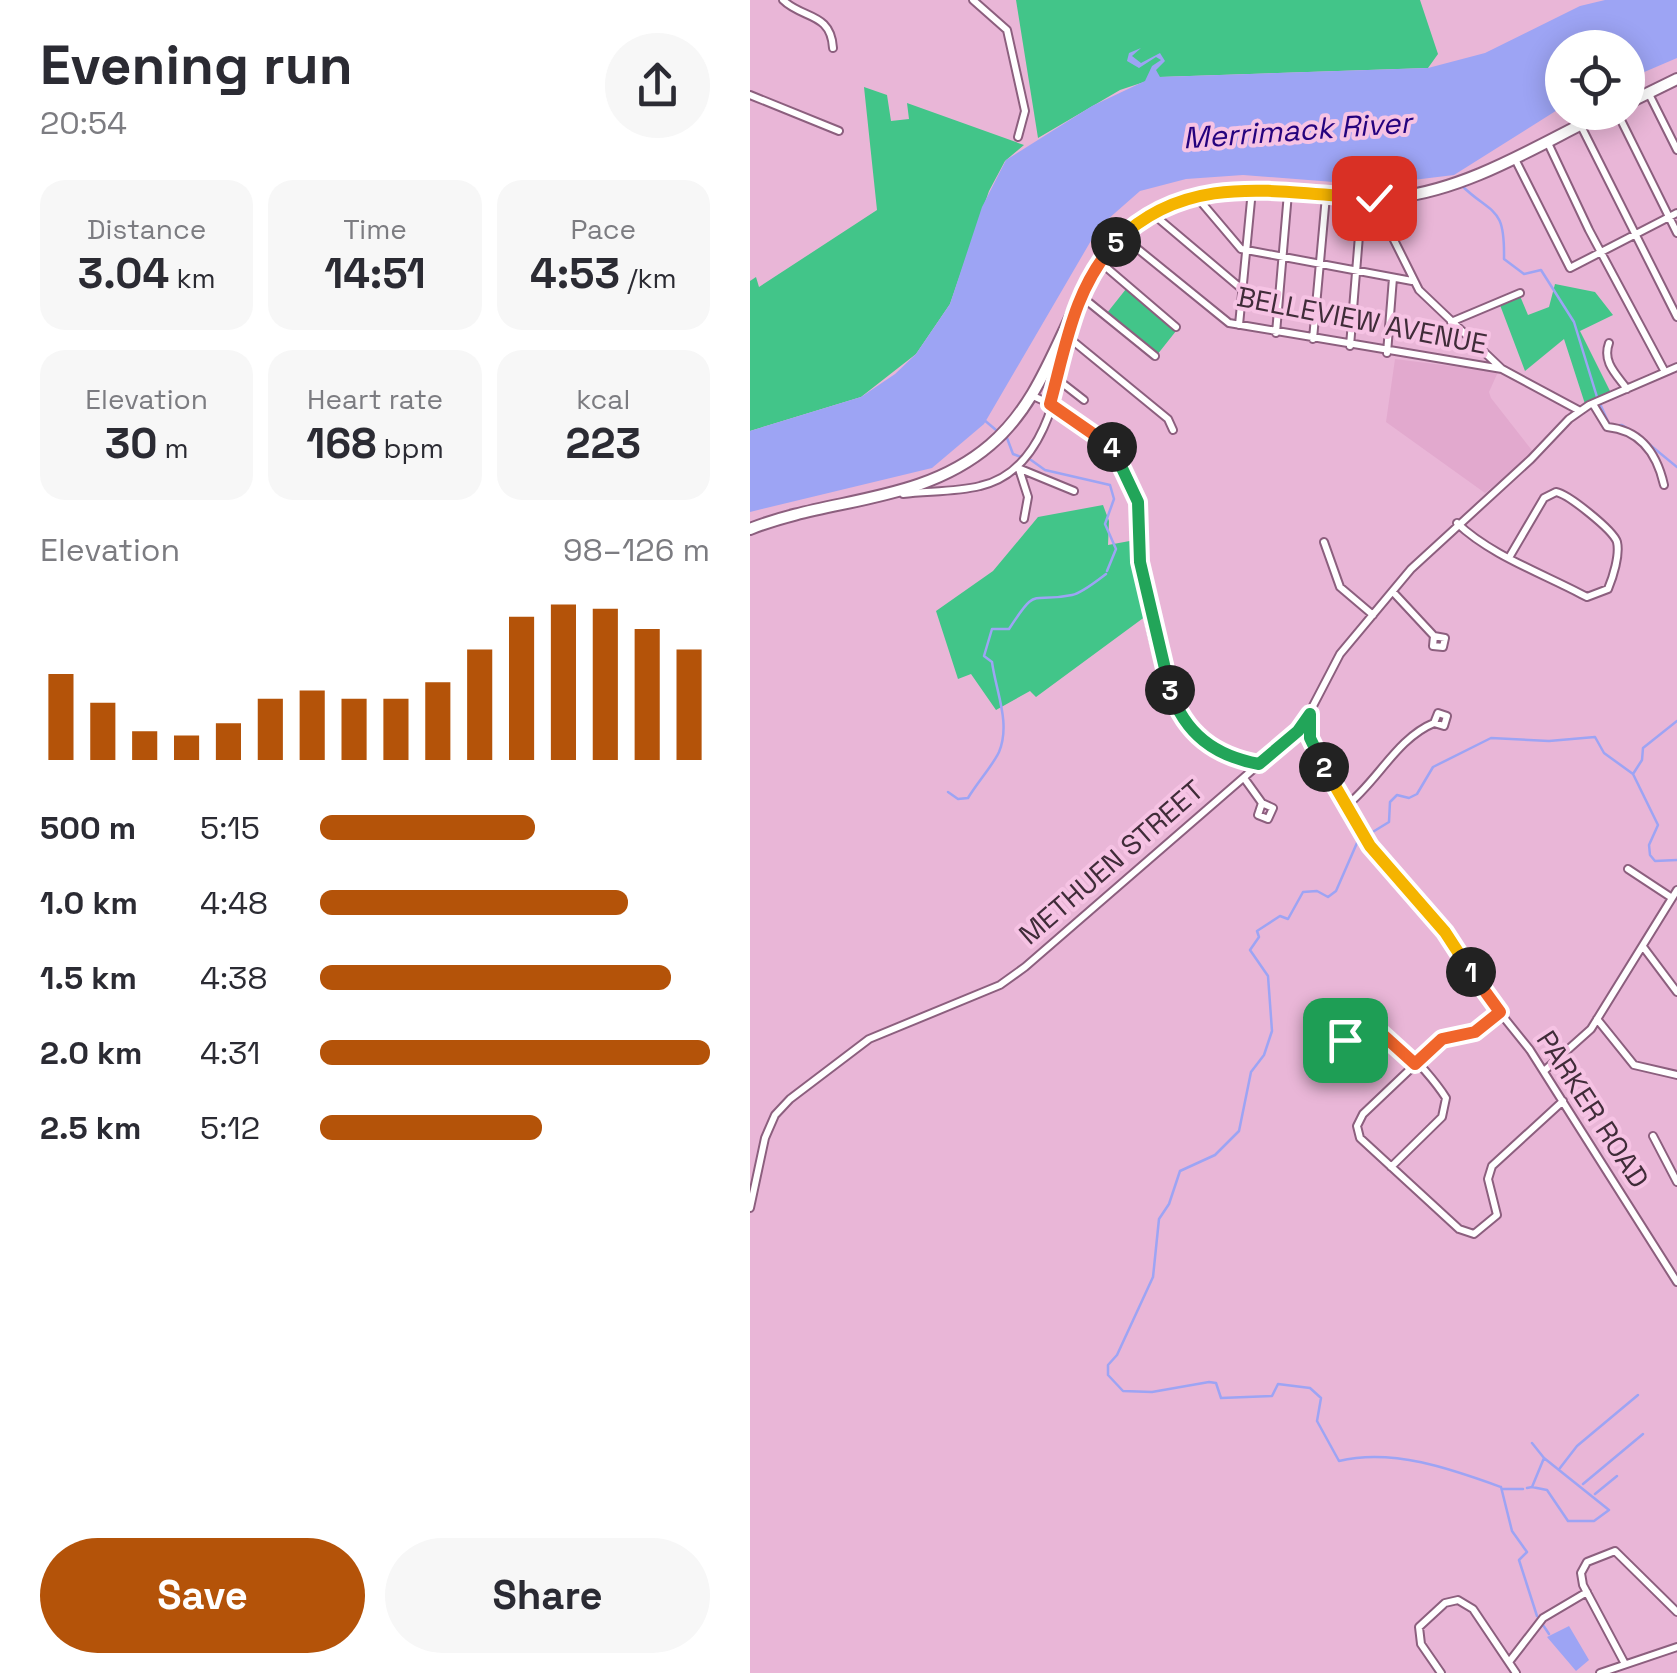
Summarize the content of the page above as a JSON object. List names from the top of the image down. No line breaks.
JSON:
{"streets":{"street":["BELLEVIEW AVENUE","METHUEN STREET","PARKER ROAD"]},"crossings":[["METHUEN STREET","PARKER ROAD"]],"water":["Merrimack River"],"page":{"heading":["Evening run","20:54"],"stats":[["Distance","3.04 km"],["Time","14:51"],["Pace","4:53 /km"],["Elevation","30 m"],["Heart rate","168 bpm"],["kcal","223"]],"pins":["5","4","3","2","1"],"chart":["Elevation","98–126 m"],"list":[{"name":"500 m","note":"5:15"},{"name":"1.0 km","note":"4:48"},{"name":"1.5 km","note":"4:38"},{"name":"2.0 km","note":"4:31"},{"name":"2.5 km","note":"5:12"}],"buttons":["Save","Share"]}}
